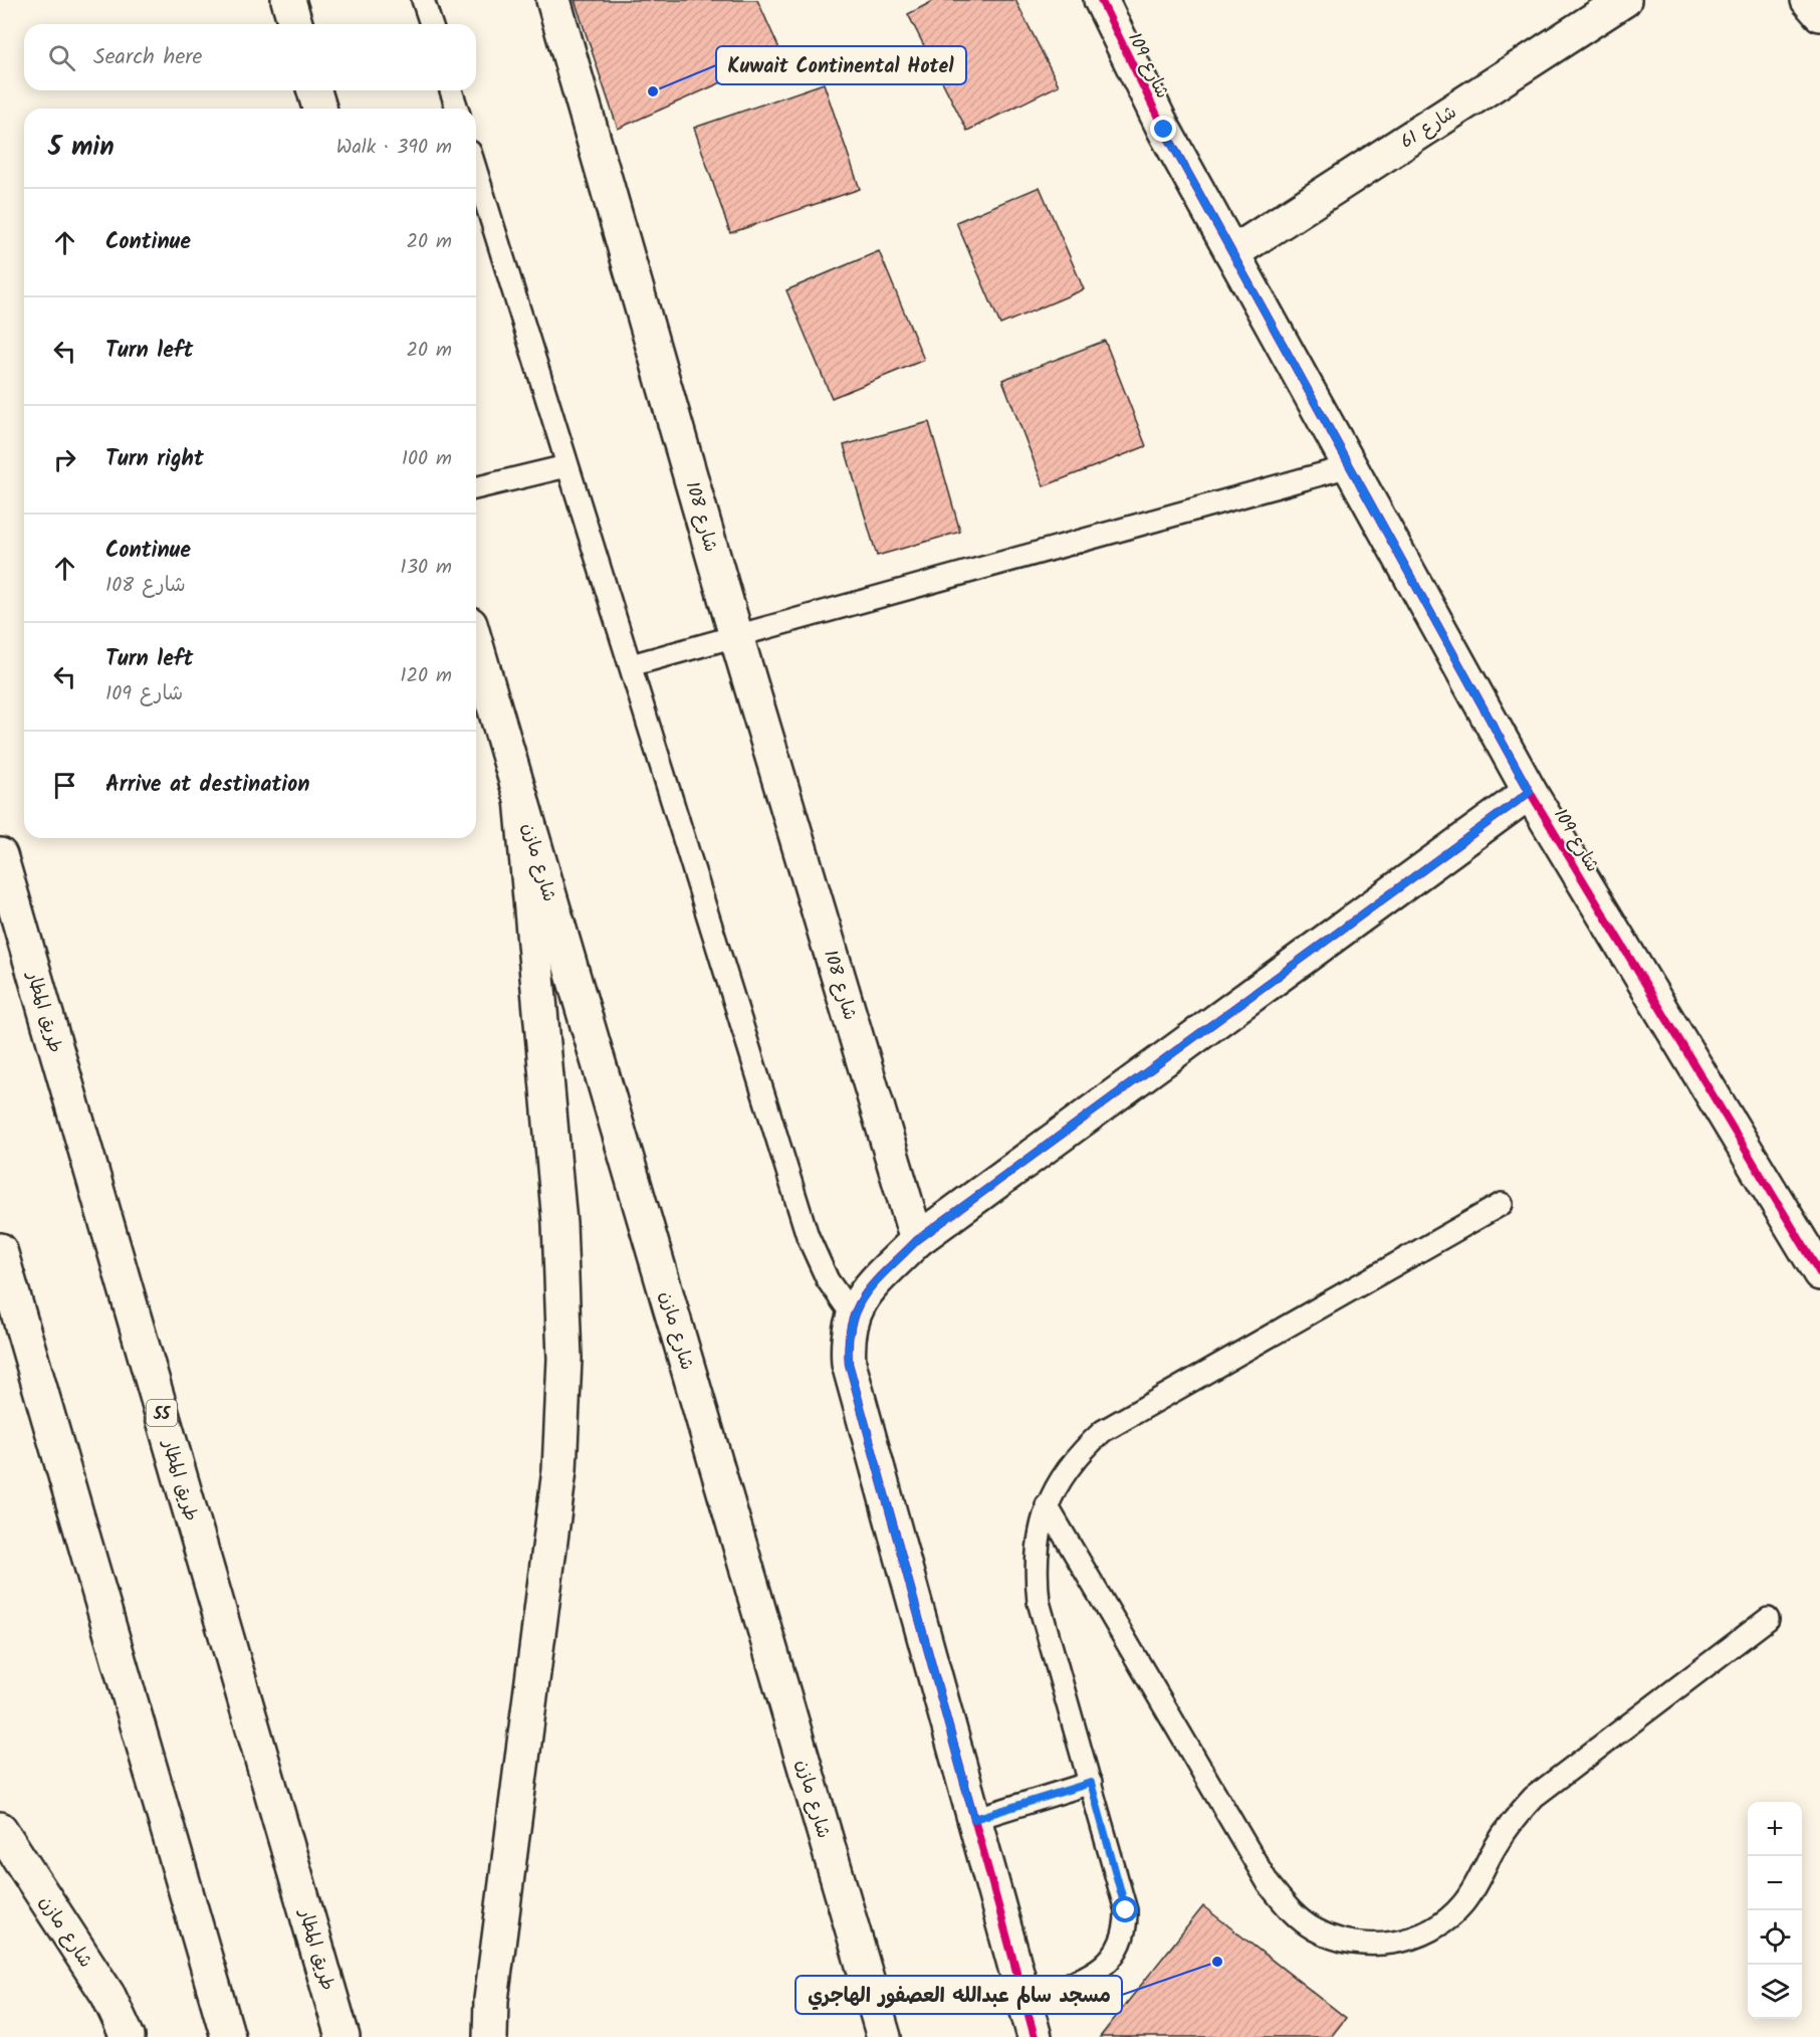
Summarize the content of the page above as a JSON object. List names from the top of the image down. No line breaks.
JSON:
{"streets":{"main road":["شارع 109","شارع 61","شارع 108","شارع مازن","طريق المطار","55"]},"crossings":[["شارع 109","شارع 61"]],"places":["Kuwait Continental Hotel","مسجد سالم عبدالله العصفور الهاجري"],"page":{"search":"Search here","heading":["5 min","Walk · 390 m"],"list":[["Continue","20 m"],["Turn left","20 m"],["Turn right","100 m"],["Continue","شارع 108","130 m"],["Turn left","شارع 109","120 m"],"Arrive at destination"],"map_buttons":["+","−"]}}
